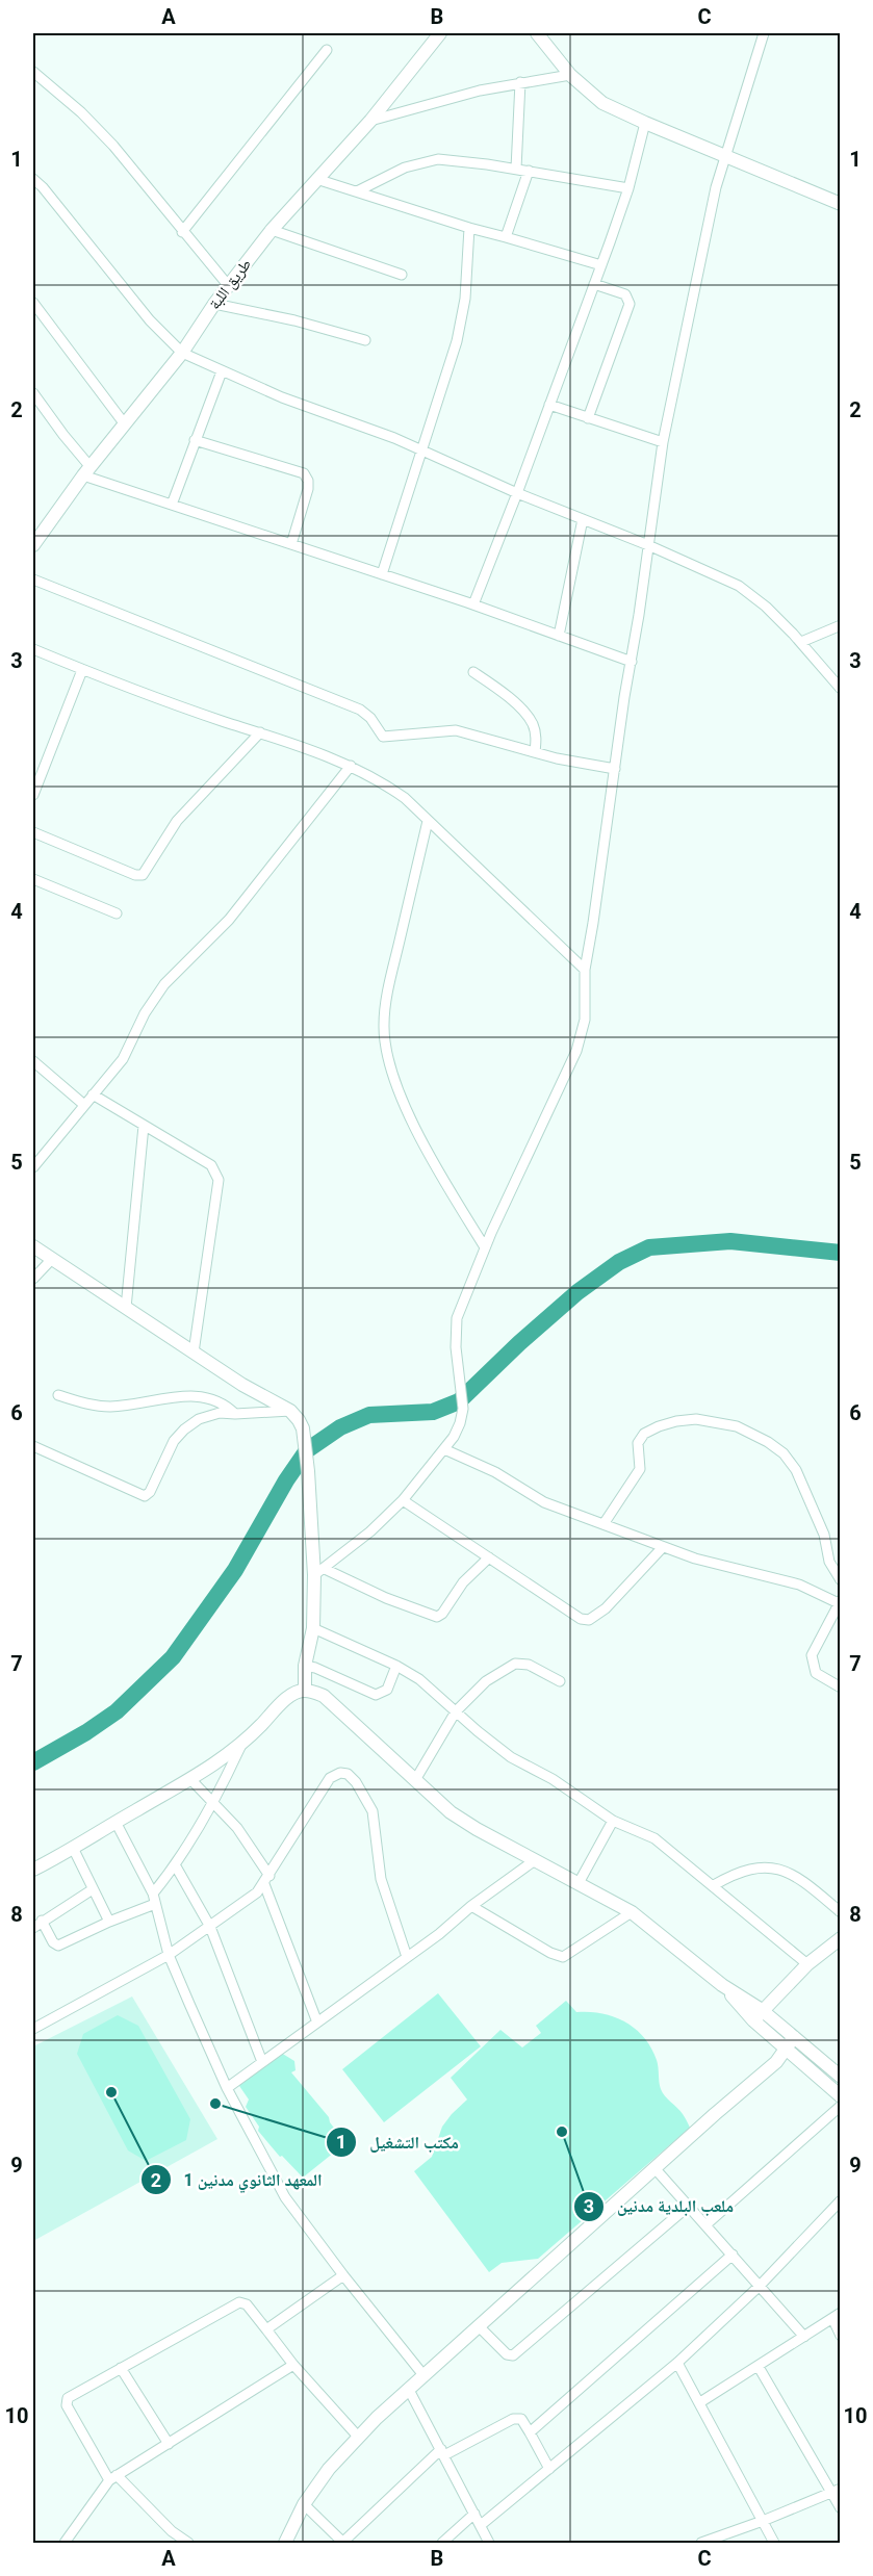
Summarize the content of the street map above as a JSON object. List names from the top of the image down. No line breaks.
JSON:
{"streets":{"street":["طريق اللبة"]},"places":["المعهد الثانوي مدنين 1","مكتب التشغيل","ملعب البلدية مدنين"],"grid":{"columns":["A","B","C"],"rows":["1","2","3","4","5","6","7","8","9","10"]}}
